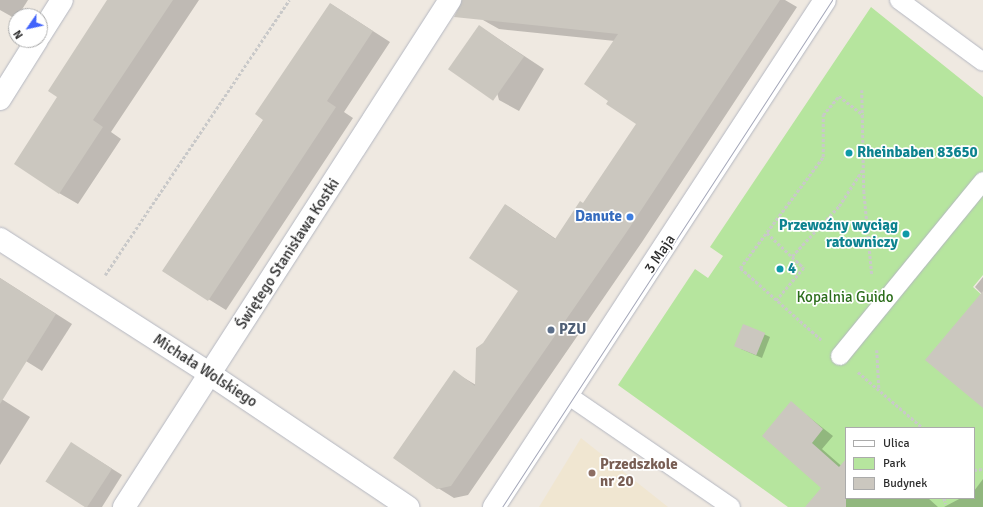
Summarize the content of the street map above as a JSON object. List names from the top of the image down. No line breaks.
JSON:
{"streets":{"street":["Świętego Stanisława Kostki","3 Maja","Michała Wolskiego"]},"crossings":[["Świętego Stanisława Kostki","Michała Wolskiego"]],"parks":["Kopalnia Guido"],"places":["Rheinbaben 83650","Danute","Przewoźny wyciąg ratowniczy","4","PZU","Przedszkole nr 20"],"legend":["Ulica","Park","Budynek"],"north":"bottom left"}
